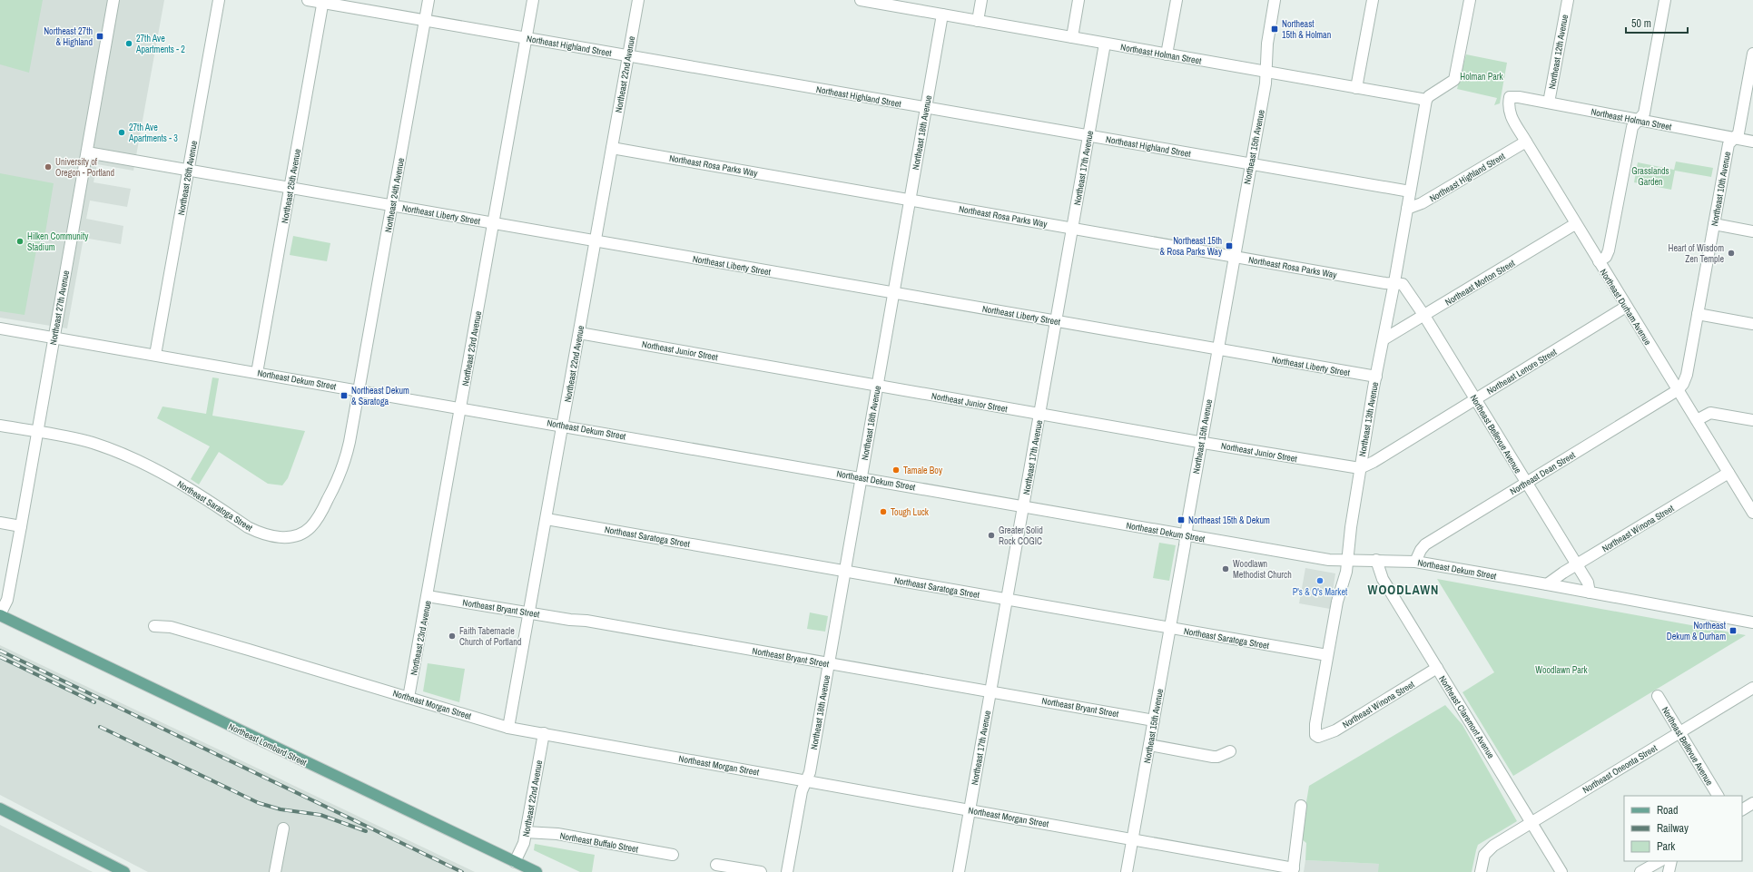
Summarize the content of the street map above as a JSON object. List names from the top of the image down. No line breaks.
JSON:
{"streets":{"main road":["Northeast Lombard Street"],"street":["Northeast Highland Street","Northeast 12th Avenue","Northeast Holman Street","Northeast 22nd Avenue","Northeast 18th Avenue","Northeast 15th Avenue","Northeast Rosa Parks Way","Northeast 17th Avenue","Northeast 26th Avenue","Northeast 25th Avenue","Northeast 10th Avenue","Northeast 24th Avenue","Northeast Liberty Street","Northeast Morton Street","Northeast Durham Avenue","Northeast 27th Avenue","Northeast 23rd Avenue","Northeast Junior Street","Northeast Lenore Street","Northeast Dekum Street","Northeast 13th Avenue","Northeast Bellevue Avenue","Northeast Dean Street","Northeast Saratoga Street","Northeast Winona Street","Northeast Bryant Street","Northeast Morgan Street","Northeast Claremont Avenue","Northeast Oneonta Street","Northeast Buffalo Street"]},"crossings":[["Northeast Highland Street","Northeast 22nd Avenue"],["Northeast Highland Street","Northeast 18th Avenue"],["Northeast Highland Street","Northeast 15th Avenue"],["Northeast Highland Street","Northeast 17th Avenue"],["Northeast Highland Street","Northeast 25th Avenue"],["Northeast Highland Street","Northeast 24th Avenue"],["Northeast Highland Street","Northeast Durham Avenue"],["Northeast Highland Street","Northeast 23rd Avenue"],["Northeast Highland Street","Northeast 13th Avenue"],["Northeast 12th Avenue","Northeast Holman Street"],["Northeast Holman Street","Northeast 18th Avenue"],["Northeast Holman Street","Northeast 15th Avenue"],["Northeast Holman Street","Northeast 17th Avenue"],["Northeast Holman Street","Northeast 10th Avenue"],["Northeast Holman Street","Northeast Durham Avenue"],["Northeast Holman Street","Northeast 13th Avenue"],["Northeast 22nd Avenue","Northeast Rosa Parks Way"],["Northeast 22nd Avenue","Northeast Liberty Street"],["Northeast 22nd Avenue","Northeast Junior Street"],["Northeast 22nd Avenue","Northeast Dekum Street"],["Northeast 22nd Avenue","Northeast Saratoga Street"],["Northeast 22nd Avenue","Northeast Bryant Street"],["Northeast 22nd Avenue","Northeast Morgan Street"],["Northeast 22nd Avenue","Northeast Lombard Street"],["Northeast 22nd Avenue","Northeast Buffalo Street"],["Northeast 18th Avenue","Northeast Rosa Parks Way"],["Northeast 18th Avenue","Northeast Liberty Street"],["Northeast 18th Avenue","Northeast Junior Street"],["Northeast 18th Avenue","Northeast Dekum Street"],["Northeast 18th Avenue","Northeast Saratoga Street"],["Northeast 18th Avenue","Northeast Bryant Street"],["Northeast 18th Avenue","Northeast Morgan Street"],["Northeast 15th Avenue","Northeast Rosa Parks Way"],["Northeast 15th Avenue","Northeast Liberty Street"],["Northeast 15th Avenue","Northeast Junior Street"],["Northeast 15th Avenue","Northeast Dekum Street"],["Northeast 15th Avenue","Northeast Saratoga Street"],["Northeast 15th Avenue","Northeast Bryant Street"],["Northeast 15th Avenue","Northeast Morgan Street"],["Northeast Rosa Parks Way","Northeast 17th Avenue"],["Northeast Rosa Parks Way","Northeast 13th Avenue"],["Northeast Rosa Parks Way","Northeast Bellevue Avenue"],["Northeast 17th Avenue","Northeast Liberty Street"],["Northeast 17th Avenue","Northeast Junior Street"],["Northeast 17th Avenue","Northeast Dekum Street"],["Northeast 17th Avenue","Northeast Saratoga Street"],["Northeast 17th Avenue","Northeast Bryant Street"],["Northeast 17th Avenue","Northeast Morgan Street"],["Northeast 26th Avenue","Northeast Liberty Street"],["Northeast 26th Avenue","Northeast Dekum Street"],["Northeast 25th Avenue","Northeast Liberty Street"],["Northeast 25th Avenue","Northeast Dekum Street"],["Northeast 10th Avenue","Northeast Durham Avenue"],["Northeast 10th Avenue","Northeast Dean Street"],["Northeast 24th Avenue","Northeast Liberty Street"],["Northeast 24th Avenue","Northeast Dekum Street"],["Northeast 24th Avenue","Northeast Saratoga Street"],["Northeast Liberty Street","Northeast 27th Avenue"],["Northeast Liberty Street","Northeast 23rd Avenue"],["Northeast Liberty Street","Northeast 13th Avenue"],["Northeast Morton Street","Northeast Durham Avenue"],["Northeast Morton Street","Northeast 13th Avenue"],["Northeast Morton Street","Northeast Bellevue Avenue"],["Northeast Durham Avenue","Northeast Lenore Street"],["Northeast Durham Avenue","Northeast Dean Street"],["Northeast Durham Avenue","Northeast Winona Street"],["Northeast 27th Avenue","Northeast Dekum Street"],["Northeast 27th Avenue","Northeast Saratoga Street"],["Northeast 27th Avenue","Northeast Lombard Street"],["Northeast 23rd Avenue","Northeast Dekum Street"],["Northeast 23rd Avenue","Northeast Bryant Street"],["Northeast 23rd Avenue","Northeast Morgan Street"],["Northeast Junior Street","Northeast Lenore Street"],["Northeast Junior Street","Northeast 13th Avenue"],["Northeast Lenore Street","Northeast 13th Avenue"],["Northeast Lenore Street","Northeast Bellevue Avenue"],["Northeast Dekum Street","Northeast 13th Avenue"],["Northeast Dekum Street","Northeast Bellevue Avenue"],["Northeast Dekum Street","Northeast Dean Street"],["Northeast Dekum Street","Northeast Saratoga Street"],["Northeast Dekum Street","Northeast Winona Street"],["Northeast Dekum Street","Northeast Claremont Avenue"],["Northeast 13th Avenue","Northeast Bellevue Avenue"],["Northeast 13th Avenue","Northeast Saratoga Street"],["Northeast 13th Avenue","Northeast Winona Street"],["Northeast Bellevue Avenue","Northeast Dean Street"],["Northeast Bellevue Avenue","Northeast Winona Street"],["Northeast Bellevue Avenue","Northeast Oneonta Street"],["Northeast Winona Street","Northeast Claremont Avenue"],["Northeast Claremont Avenue","Northeast Oneonta Street"]],"districts":["WOODLAWN"],"parks":["Holman Park","Grasslands Garden","Woodlawn Park"],"places":{"transit":["Northeast 15th & Holman","Northeast 27th & Highland","Northeast 15th & Rosa Parks Way","Northeast Dekum & Saratoga","Northeast 15th & Dekum","Northeast Dekum & Durham"],"other":["27th Ave Apartments - 2","27th Ave Apartments - 3","University of Oregon - Portland","Hilken Community Stadium","Heart of Wisdom Zen Temple","Tamale Boy","Tough Luck","Greater Solid Rock COGIC","Woodlawn Methodist Church","P's & Q's Market","Faith Tabernacle Church of Portland"]},"legend":["Road","Railway","Park"],"scale_bar":"50 m"}
